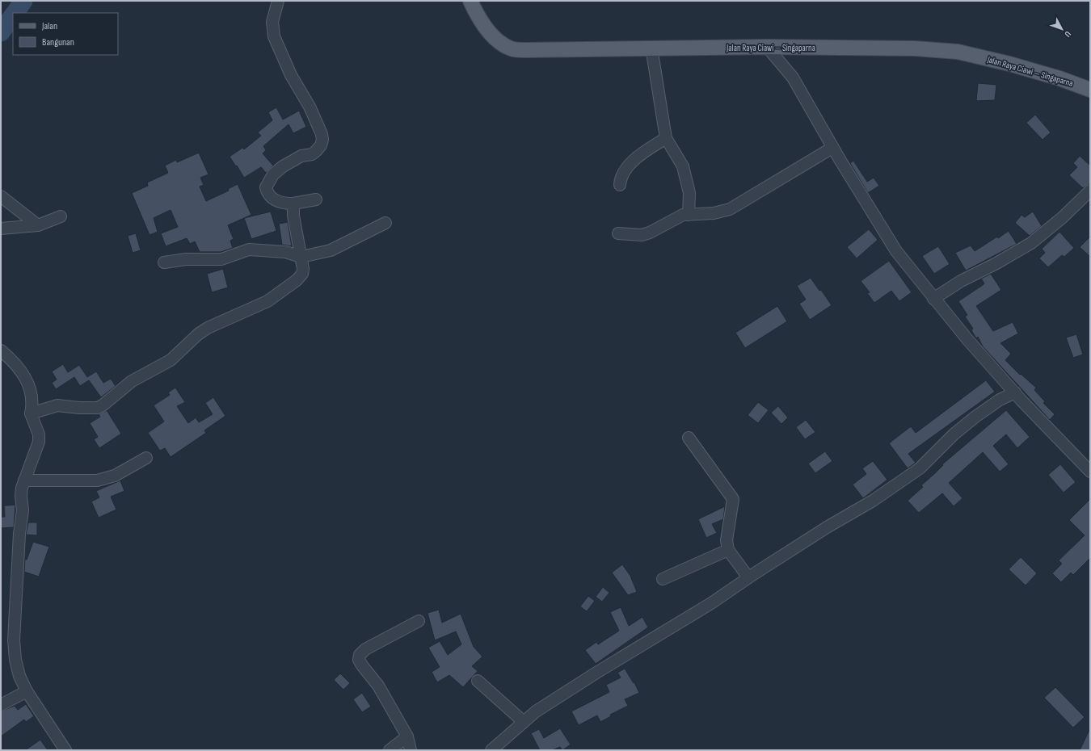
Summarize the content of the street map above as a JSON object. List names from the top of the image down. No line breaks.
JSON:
{"streets":{"main road":["Jalan Raya Ciawi — Singaparna"]},"legend":["Jalan","Bangunan"],"north":"bottom right"}
